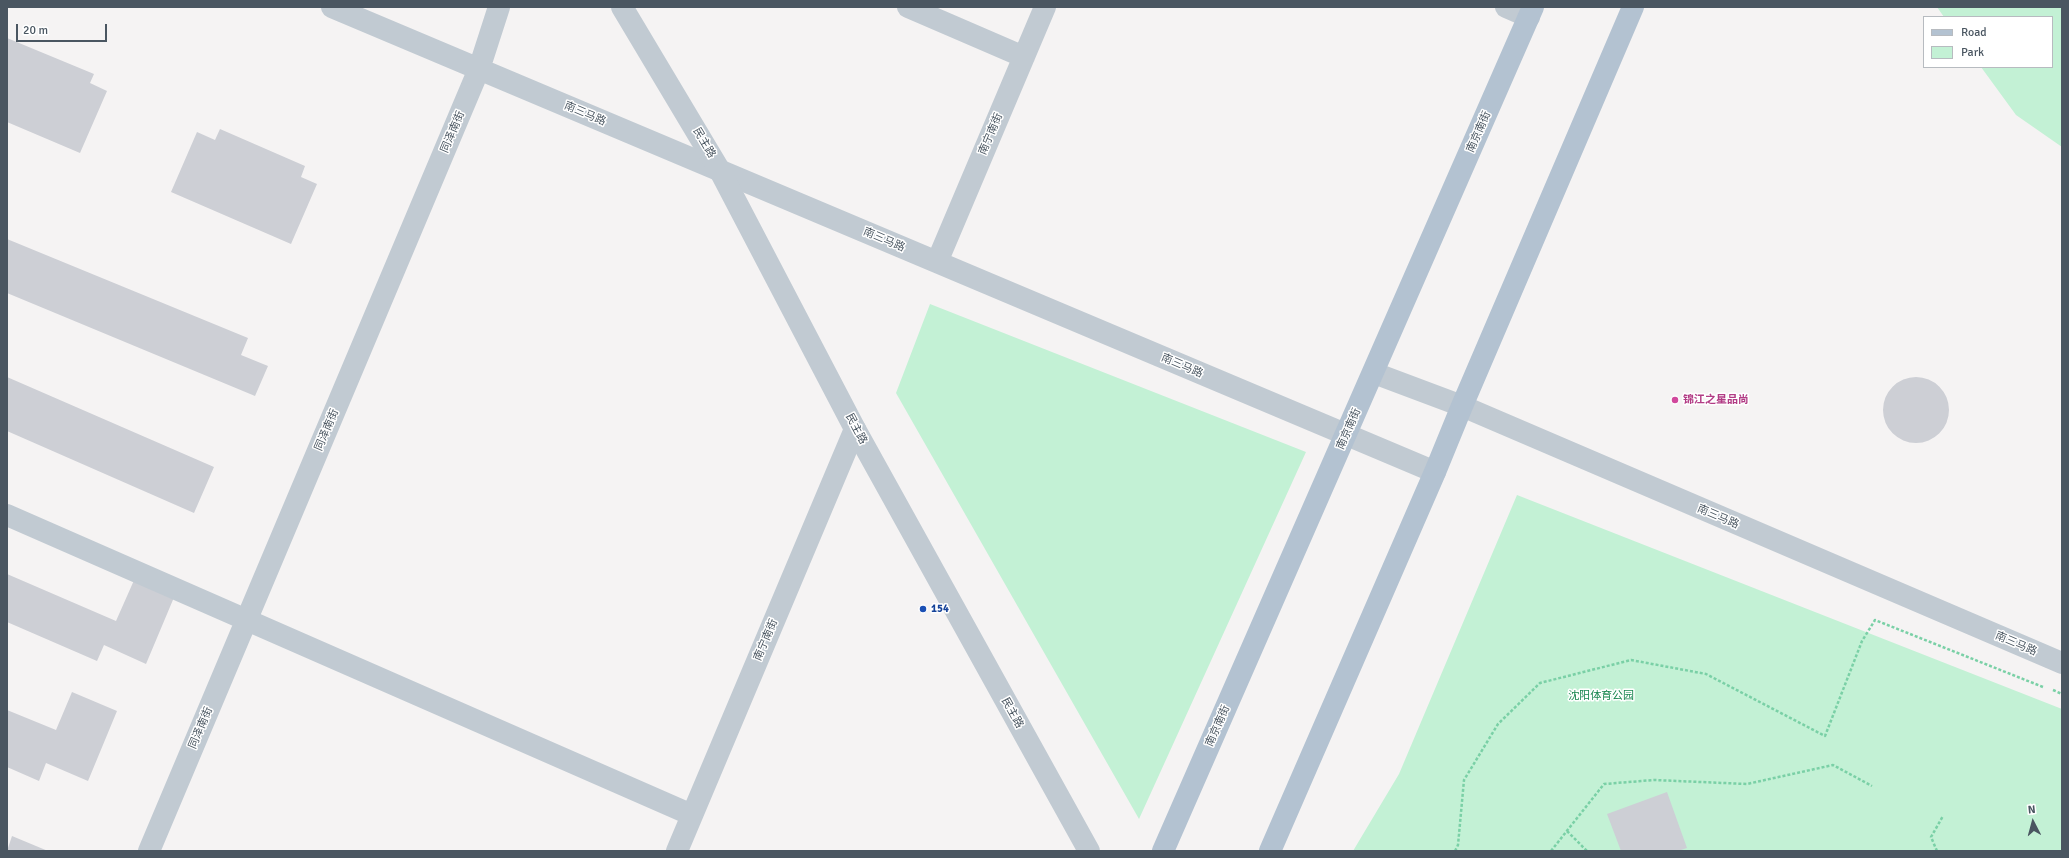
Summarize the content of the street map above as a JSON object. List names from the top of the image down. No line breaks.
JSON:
{"streets":{"main road":["南京南街"],"street":["南三马路","同泽南街","南宁南街","民主路"]},"crossings":[["南三马路","同泽南街"],["南三马路","南京南街"],["南三马路","南宁南街"],["南三马路","民主路"],["南宁南街","民主路"]],"parks":["沈阳体育公园"],"places":["锦江之星品尚","154"],"legend":["Road","Park"],"scale_bar":"20 m","north":"top"}
